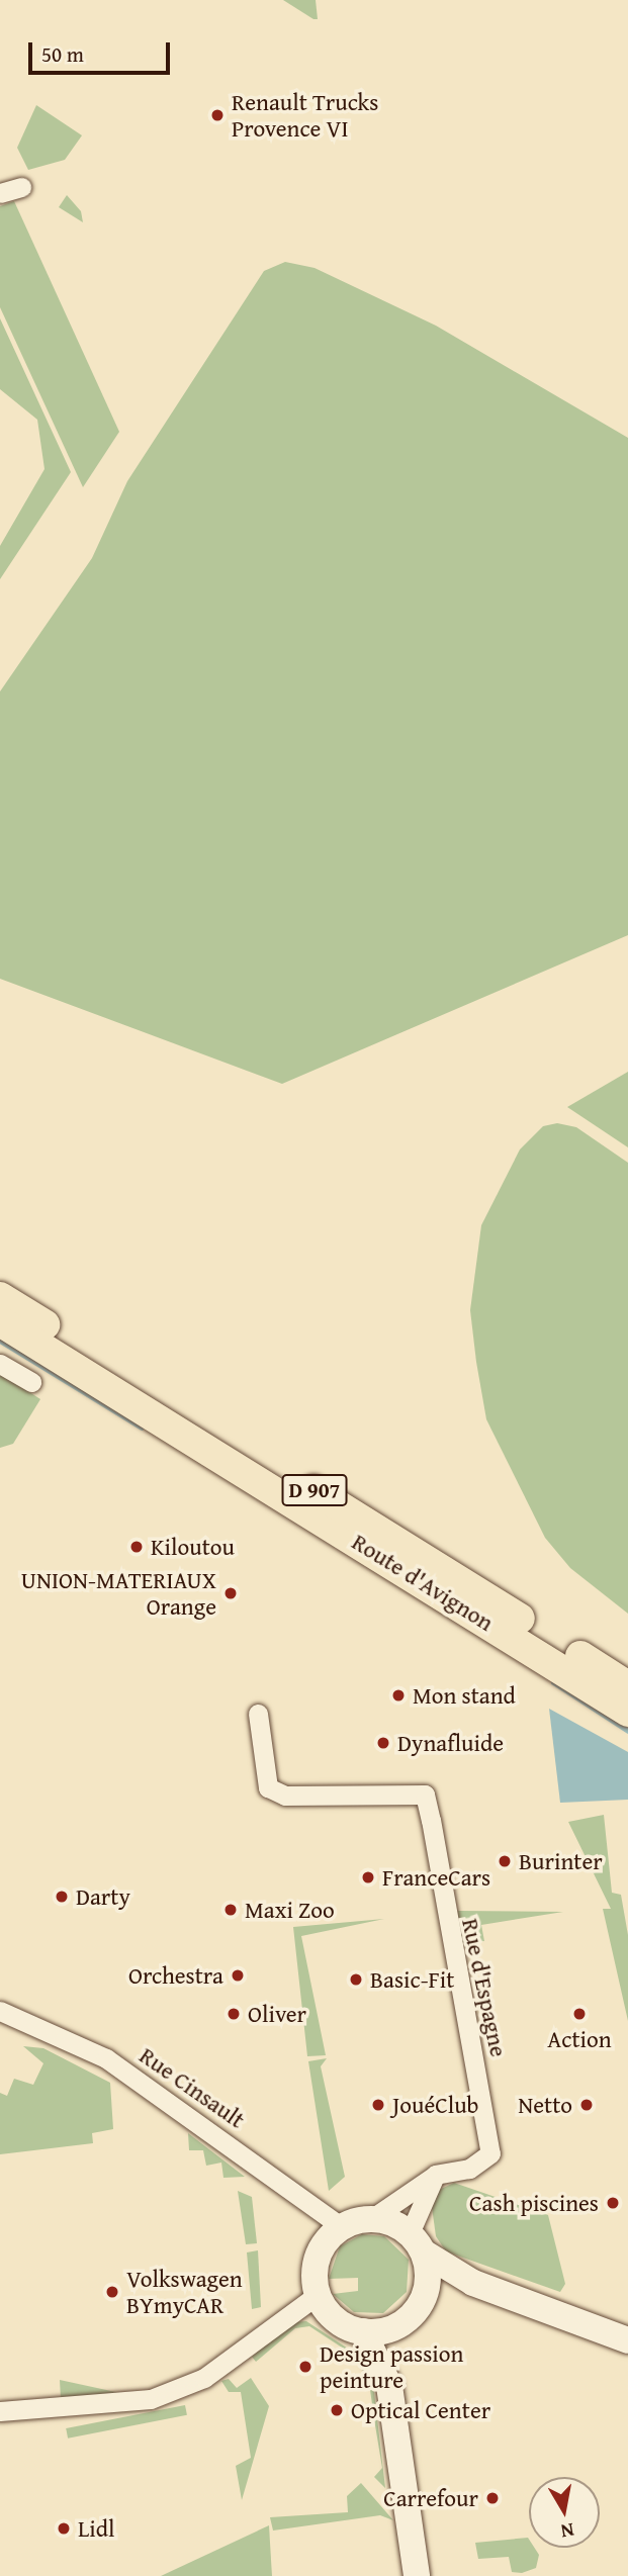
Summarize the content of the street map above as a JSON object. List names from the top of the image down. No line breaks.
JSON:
{"streets":{"main road":["D 907","Route d'Avignon"],"street":["Rue d'Espagne","Rue Cinsault"]},"crossings":[["Rue d'Espagne","Rue Cinsault"]],"places":["Renault Trucks Provence VI","Kiloutou","UNION-MATERIAUX Orange","Mon stand","Dynafluide","Burinter","FranceCars","Darty","Maxi Zoo","Orchestra","Basic-Fit","Oliver","Action","JouéClub","Netto","Cash piscines","Volkswagen BYmyCAR","Design passion peinture","Optical Center","Carrefour","Lidl"],"scale_bar":"50 m","north":"bottom"}
